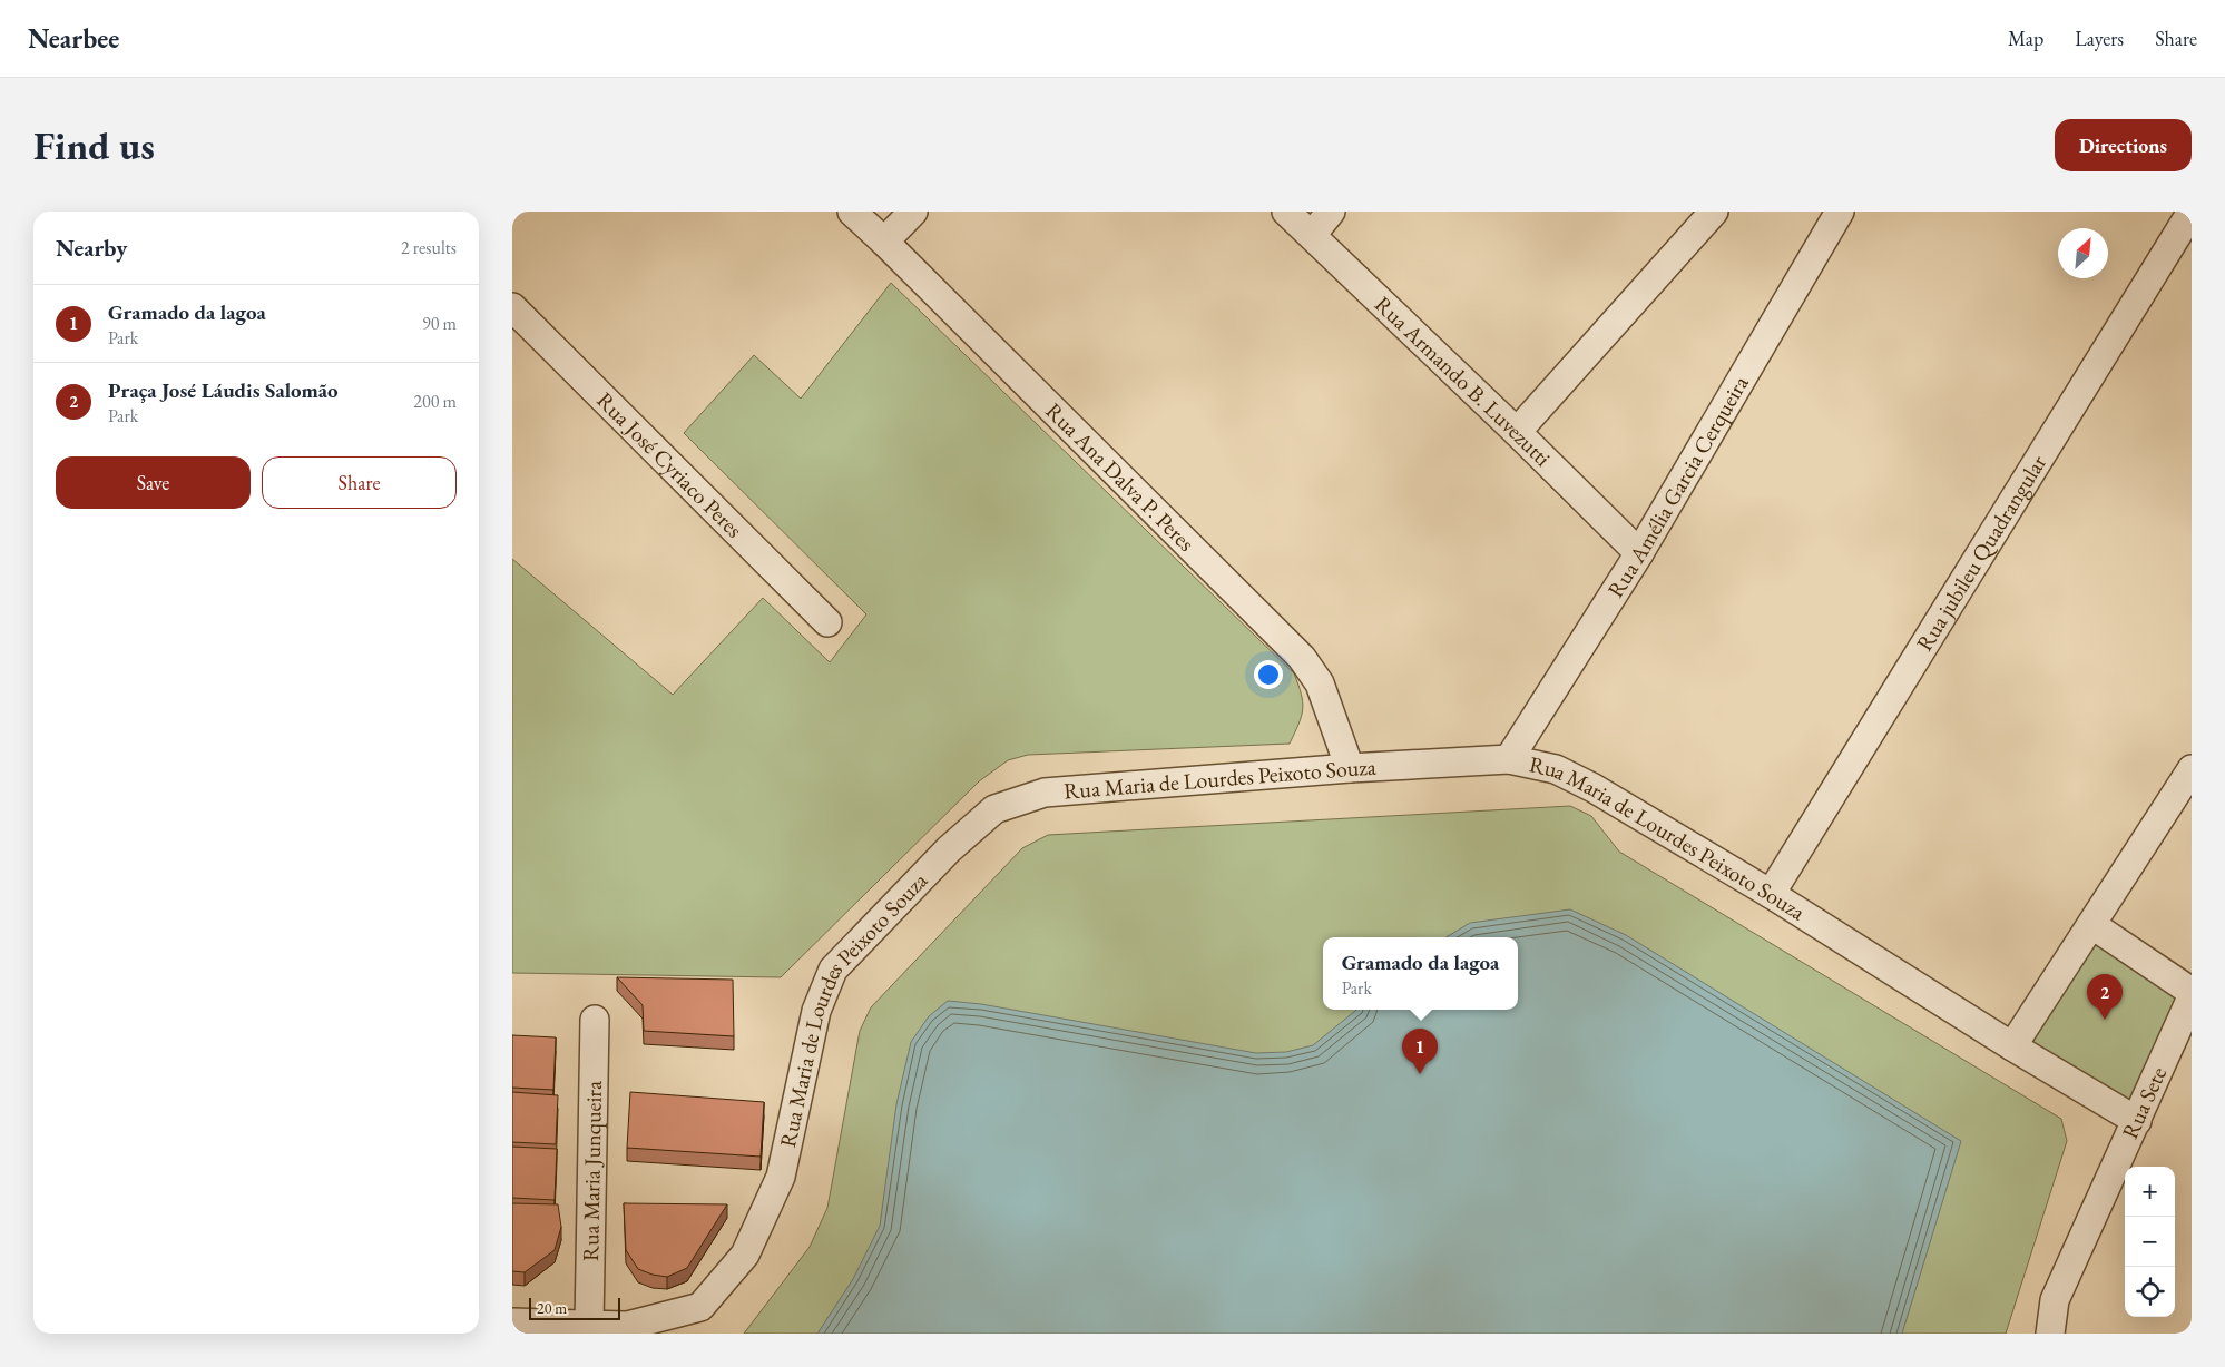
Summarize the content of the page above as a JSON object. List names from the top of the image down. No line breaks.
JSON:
{"streets":{"street":["Rua Armando B. Luvezutti","Rua José Cyriaco Peres","Rua Ana Dalva P. Peres","Rua Amélia Garcia Cerqueira","Rua jubileu Quadrangular","Rua Maria de Lourdes Peixoto Souza","Rua Sete","Rua Maria Junqueira"]},"crossings":[["Rua Armando B. Luvezutti","Rua Amélia Garcia Cerqueira"],["Rua Ana Dalva P. Peres","Rua Maria de Lourdes Peixoto Souza"],["Rua Amélia Garcia Cerqueira","Rua Maria de Lourdes Peixoto Souza"],["Rua jubileu Quadrangular","Rua Maria de Lourdes Peixoto Souza"],["Rua Maria de Lourdes Peixoto Souza","Rua Sete"],["Rua Maria de Lourdes Peixoto Souza","Rua Maria Junqueira"]],"scale_bar":"20 m","north":"top right","page":{"header":"Nearbee","nav":["Map","Layers","Share"],"buttons":["Directions",["Save","Share"]],"title":"Find us","heading":["Nearby","2 results"],"list":[{"mark":"1","name":"Gramado da lagoa","note":"Park","value":"90 m"},{"mark":"2","name":"Praça José Láudis Salomão","note":"Park","value":"200 m"}],"popup":["Gramado da lagoa","Park"],"pins":["2","1"],"map_buttons":["+","−"],"scale":"20 m"}}
